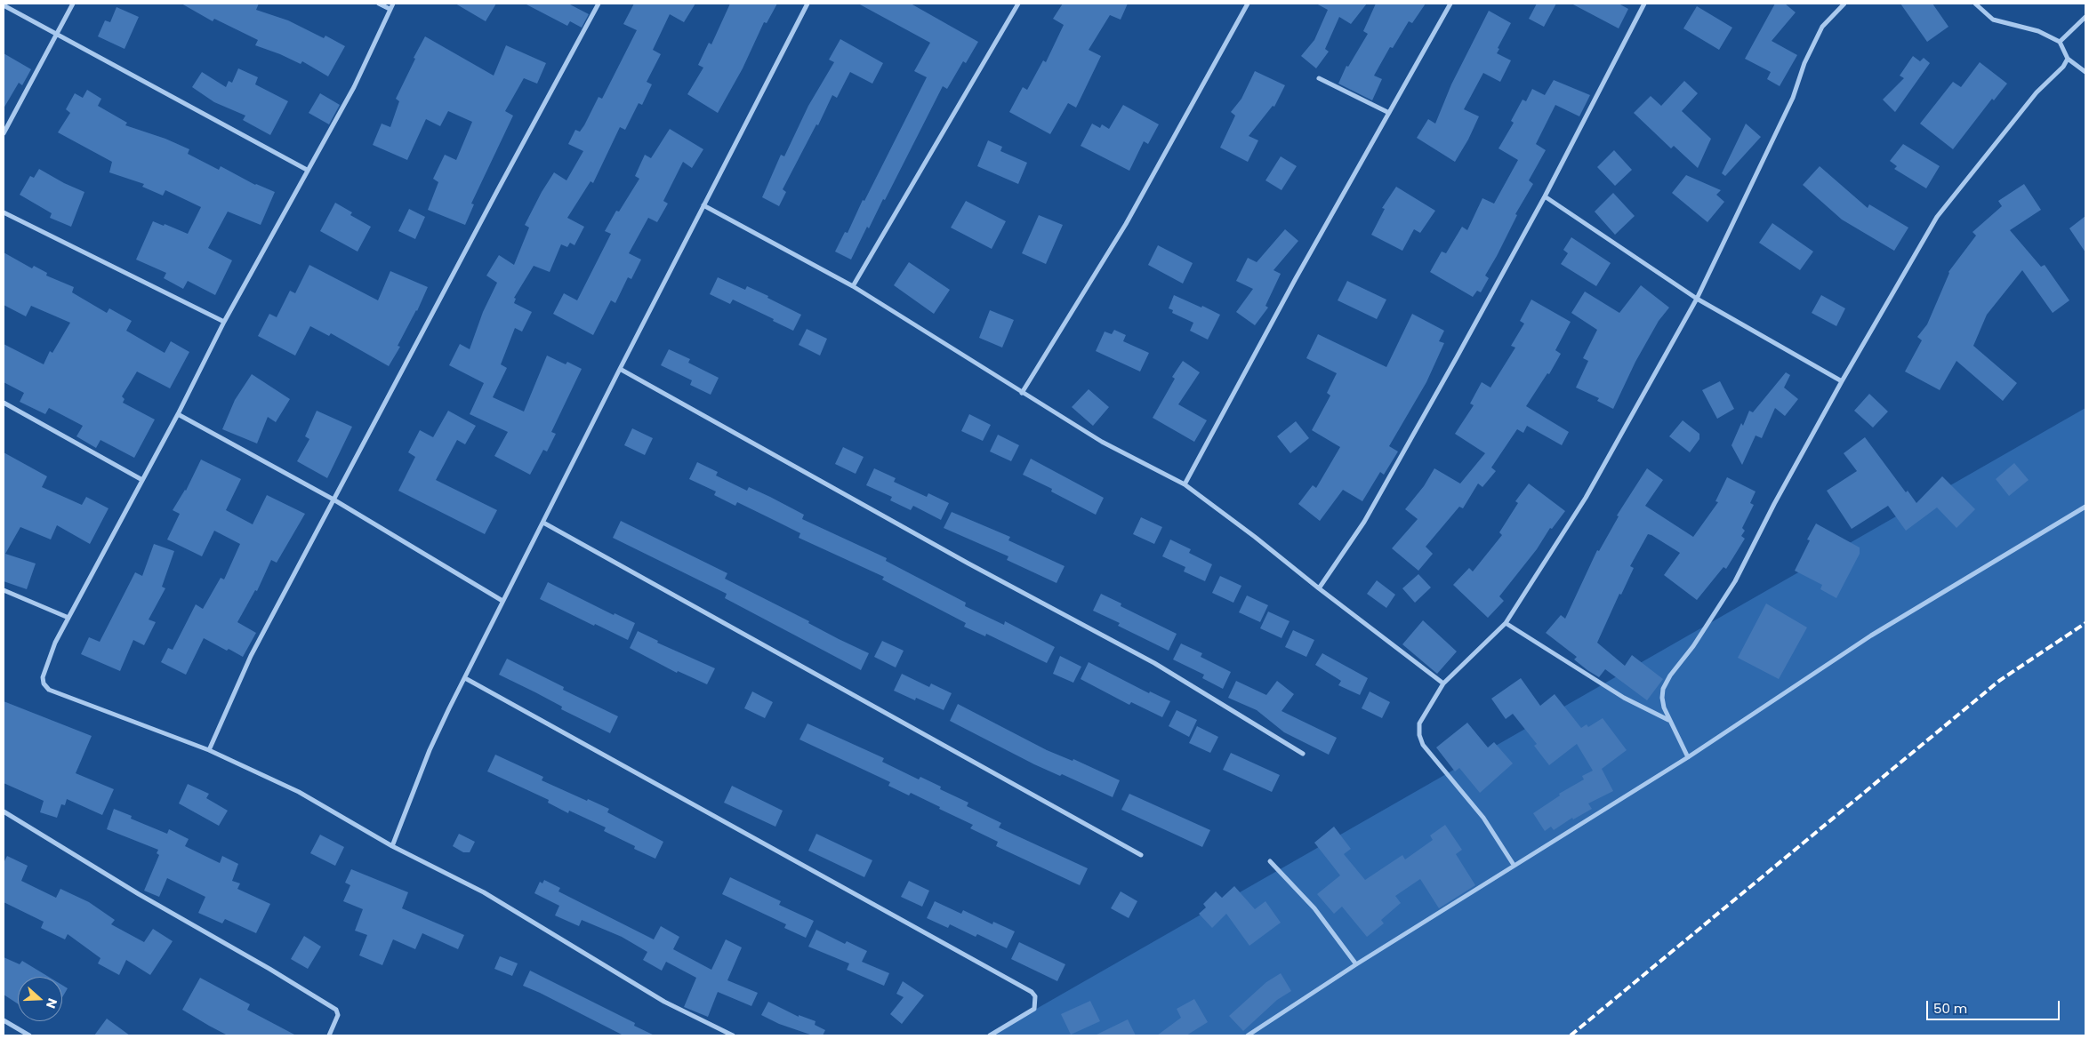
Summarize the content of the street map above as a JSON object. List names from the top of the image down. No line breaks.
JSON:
{"scale_bar":"50 m","north":"right"}
